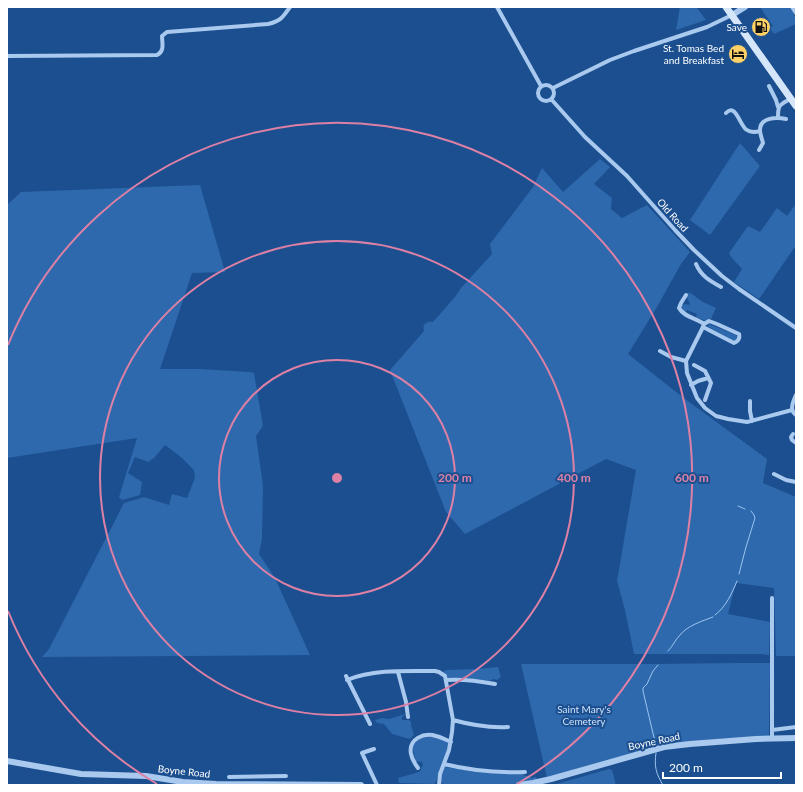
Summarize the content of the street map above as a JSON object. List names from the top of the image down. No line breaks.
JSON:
{"streets":{"street":["Old Road","Boyne Road"]},"parks":["Saint Mary's Cemetery"],"places":{"fuel station":["Save"],"hotel":["St. Tomas Bed and Breakfast"]},"scale_bar":"200 m","rings":["200 m","400 m","600 m"]}
